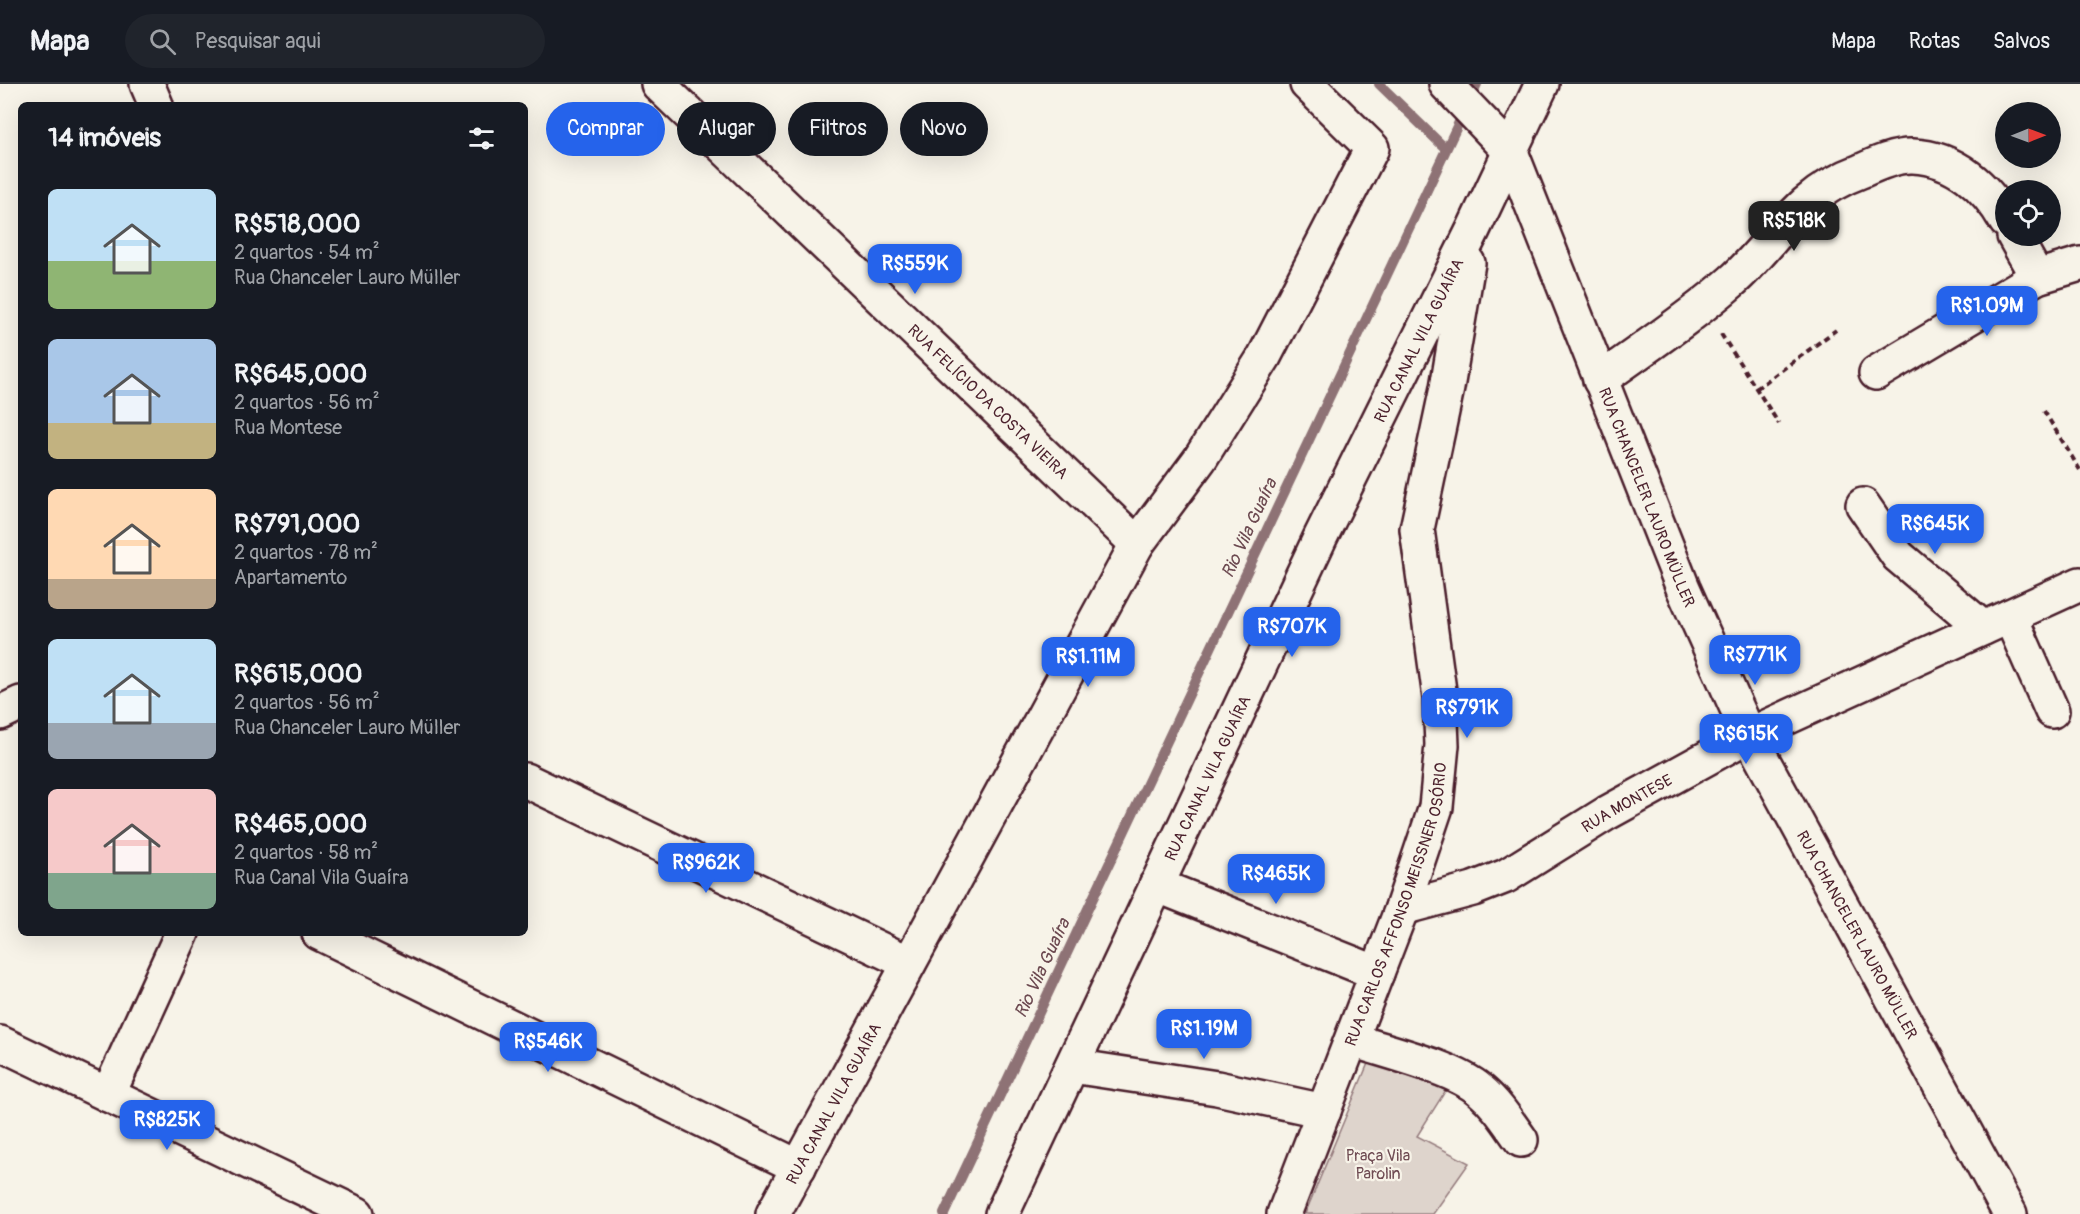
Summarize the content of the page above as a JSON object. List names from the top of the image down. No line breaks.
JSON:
{"streets":{"street":["RUA CANAL VILA GUAÍRA","RUA FELÍCIO DA COSTA VIEIRA","RUA CHANCELER LAURO MÜLLER","RUA MONTESE","RUA CARLOS AFFONSO MEISSNER OSÓRIO"]},"crossings":[["RUA CANAL VILA GUAÍRA","RUA FELÍCIO DA COSTA VIEIRA"],["RUA CANAL VILA GUAÍRA","RUA CHANCELER LAURO MÜLLER"],["RUA CANAL VILA GUAÍRA","RUA CARLOS AFFONSO MEISSNER OSÓRIO"],["RUA CHANCELER LAURO MÜLLER","RUA MONTESE"],["RUA MONTESE","RUA CARLOS AFFONSO MEISSNER OSÓRIO"]],"water":["Rio Vila Guaíra"],"parks":["Praça Vila Parolin"],"north":"right","page":{"header":"Mapa","search":"Pesquisar aqui","nav":["Mapa","Rotas","Salvos"],"chip":["Comprar","Alugar","Filtros","Novo"],"heading":"14 imóveis","list":[{"name":"R$518,000","note":"2 quartos · 54 m² · Rua Chanceler Lauro Müller"},{"name":"R$645,000","note":"2 quartos · 56 m² · Rua Montese"},{"name":"R$791,000","note":"2 quartos · 78 m² · Apartamento"},{"name":"R$615,000","note":"2 quartos · 56 m² · Rua Chanceler Lauro Müller"},{"name":"R$465,000","note":"2 quartos · 58 m² · Rua Canal Vila Guaíra"}],"price":["R$518K","R$559K","R$1.09M","R$645K","R$707K","R$771K","R$1.11M","R$791K","R$615K","R$962K","R$465K","R$1.19M","R$546K","R$825K"]}}
